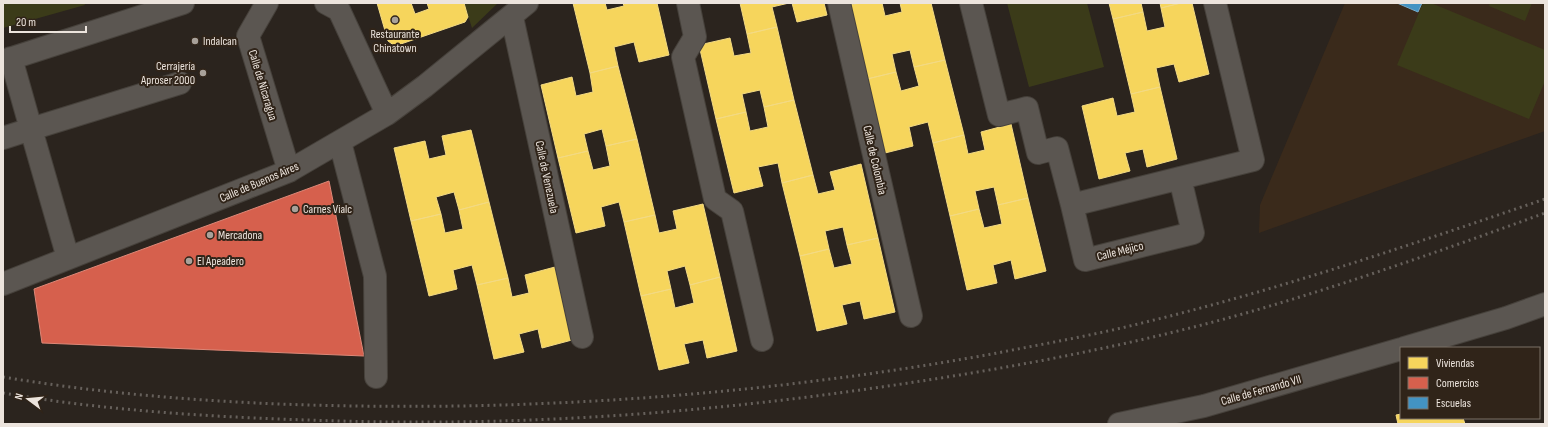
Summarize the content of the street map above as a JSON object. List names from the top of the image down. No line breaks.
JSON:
{"streets":{"street":["Calle de Nicaragua","Calle de Colombia","Calle de Venezuela","Calle de Buenos Aires","Calle Méjico","Calle de Fernando VII"]},"crossings":[["Calle de Nicaragua","Calle de Buenos Aires"],["Calle de Venezuela","Calle de Buenos Aires"]],"places":["Restaurante Chinatown","Indalcan","Cerrajería Aproser 2000","Carnes Vialc","Mercadona","El Apeadero"],"legend":["Viviendas","Comercios","Escuelas"],"scale_bar":"20 m","north":"left"}
